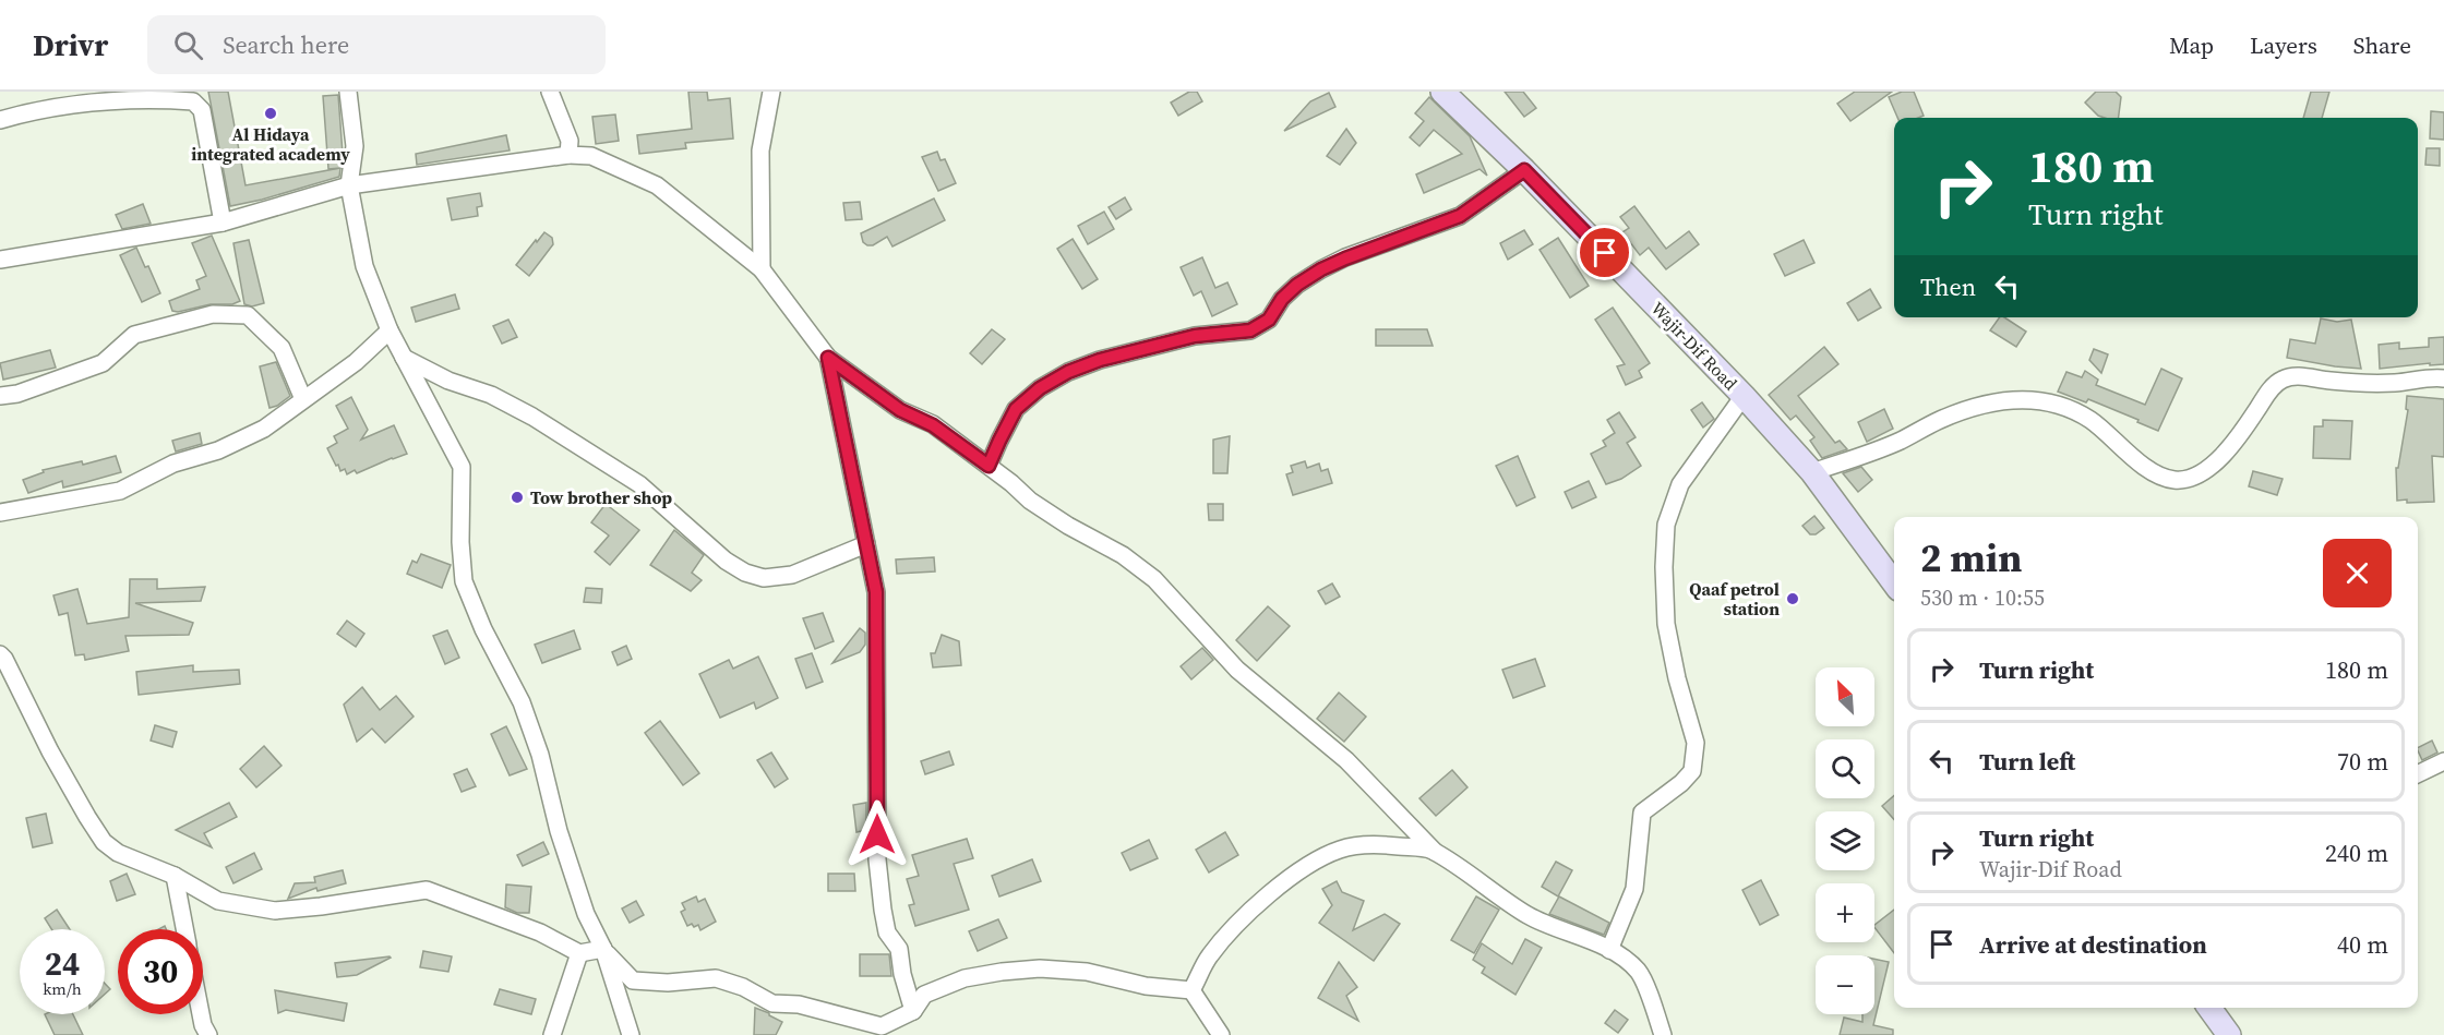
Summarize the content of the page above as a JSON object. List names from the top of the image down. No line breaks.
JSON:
{"streets":{"main road":["Wajir-Dif Road"]},"places":["Al Hidaya integrated academy","Tow brother shop","Qaaf petrol station"],"north":"top left","page":{"header":"Drivr","search":"Search here","nav":["Map","Layers","Share"],"turn":["180 m","Turn right"],"then":"Then","heading":["2 min","530 m · 10:55"],"list":[{"name":"Turn right","value":"180 m"},{"name":"Turn left","value":"70 m"},{"name":"Turn right","note":"Wajir-Dif Road","value":"240 m"},{"name":"Arrive at destination","value":"40 m"}],"map_buttons":["+","−"],"speed":"24 km/h","limit":"30"}}
